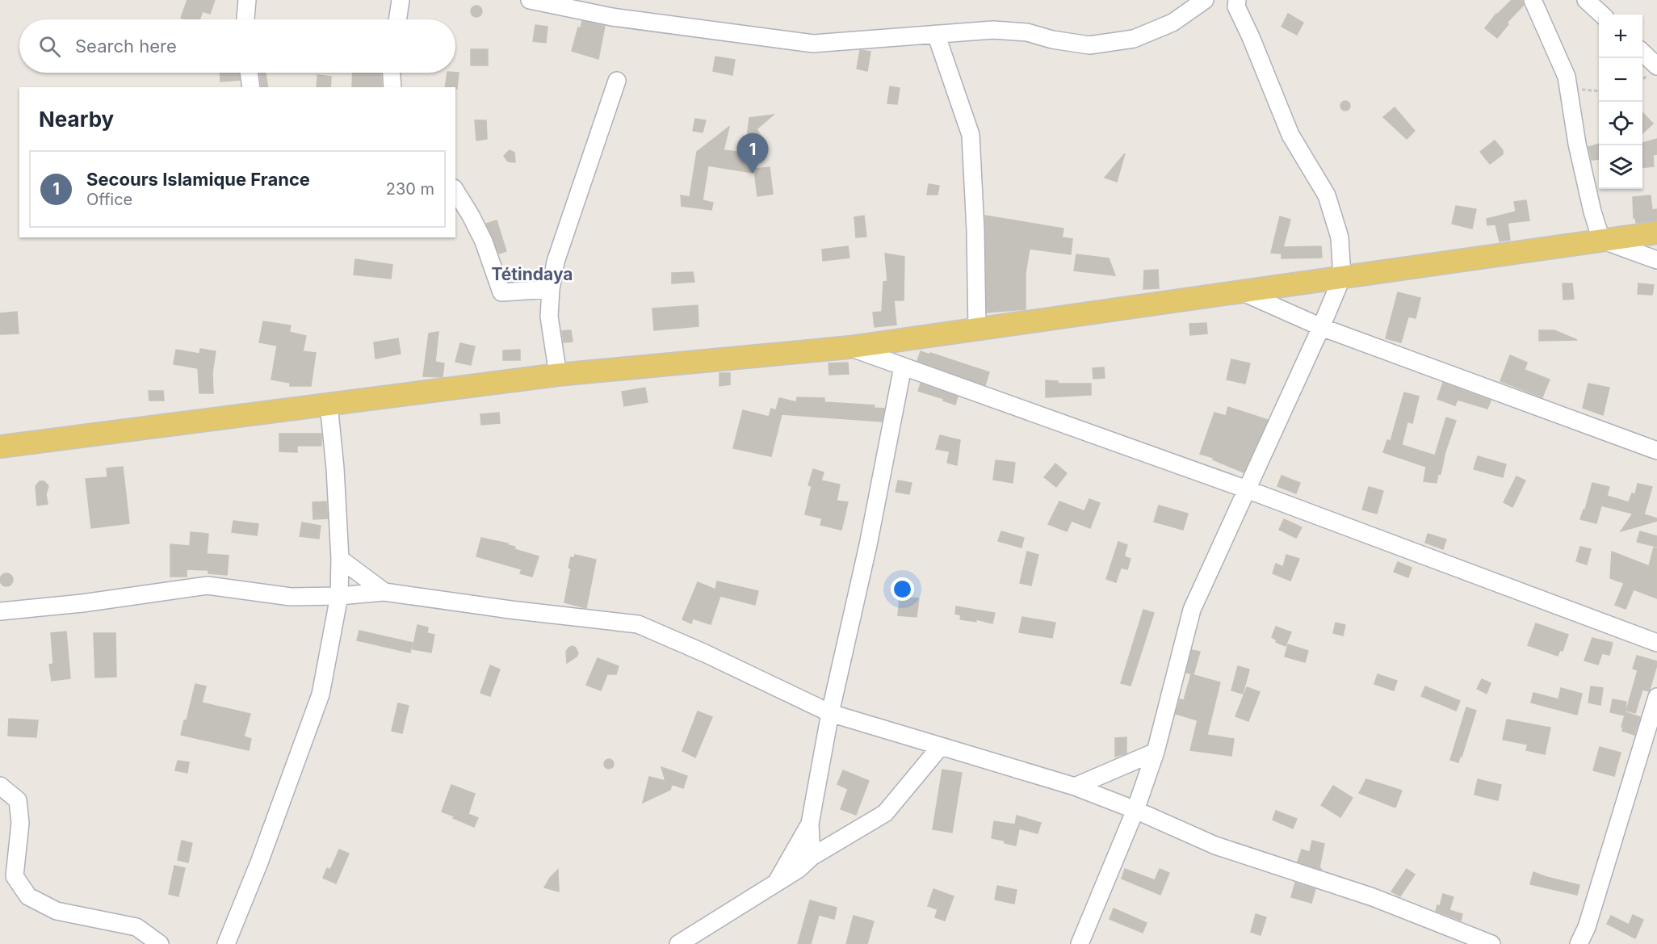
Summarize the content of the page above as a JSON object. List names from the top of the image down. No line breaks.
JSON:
{"districts":["Tétindaya"],"page":{"map_buttons":["+","−"],"search":"Search here","heading":"Nearby","pins":"1","list":[{"mark":"1","name":"Secours Islamique France","note":"Office","value":"230 m"}]}}
